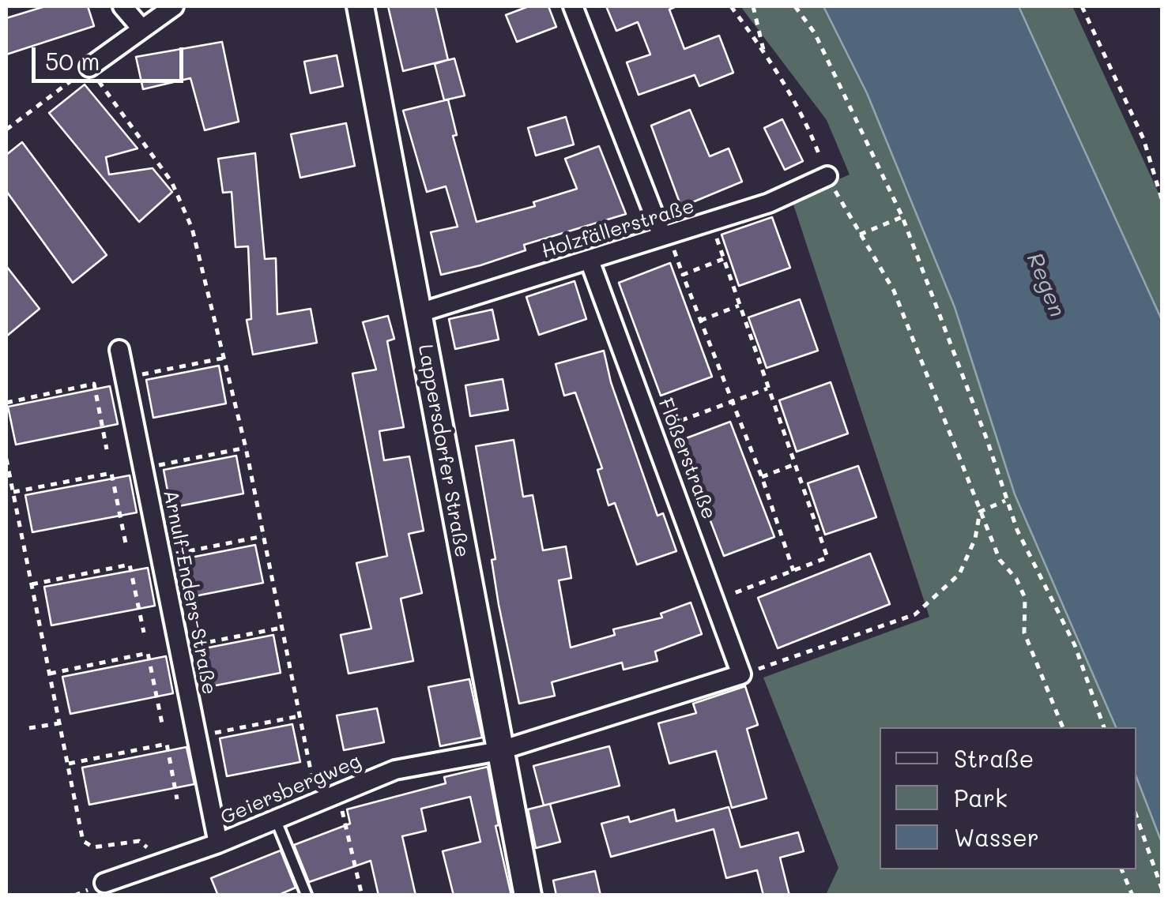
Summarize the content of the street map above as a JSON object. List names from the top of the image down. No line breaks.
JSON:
{"streets":{"street":["Holzfällerstraße","Lappersdorfer Straße","Flößerstraße","Arnulf-Enders-Straße","Geiersbergweg"]},"crossings":[["Holzfällerstraße","Lappersdorfer Straße"],["Holzfällerstraße","Flößerstraße"],["Lappersdorfer Straße","Geiersbergweg"],["Flößerstraße","Geiersbergweg"],["Arnulf-Enders-Straße","Geiersbergweg"]],"water":["Regen"],"legend":["Straße","Park","Wasser"],"scale_bar":"50 m"}
